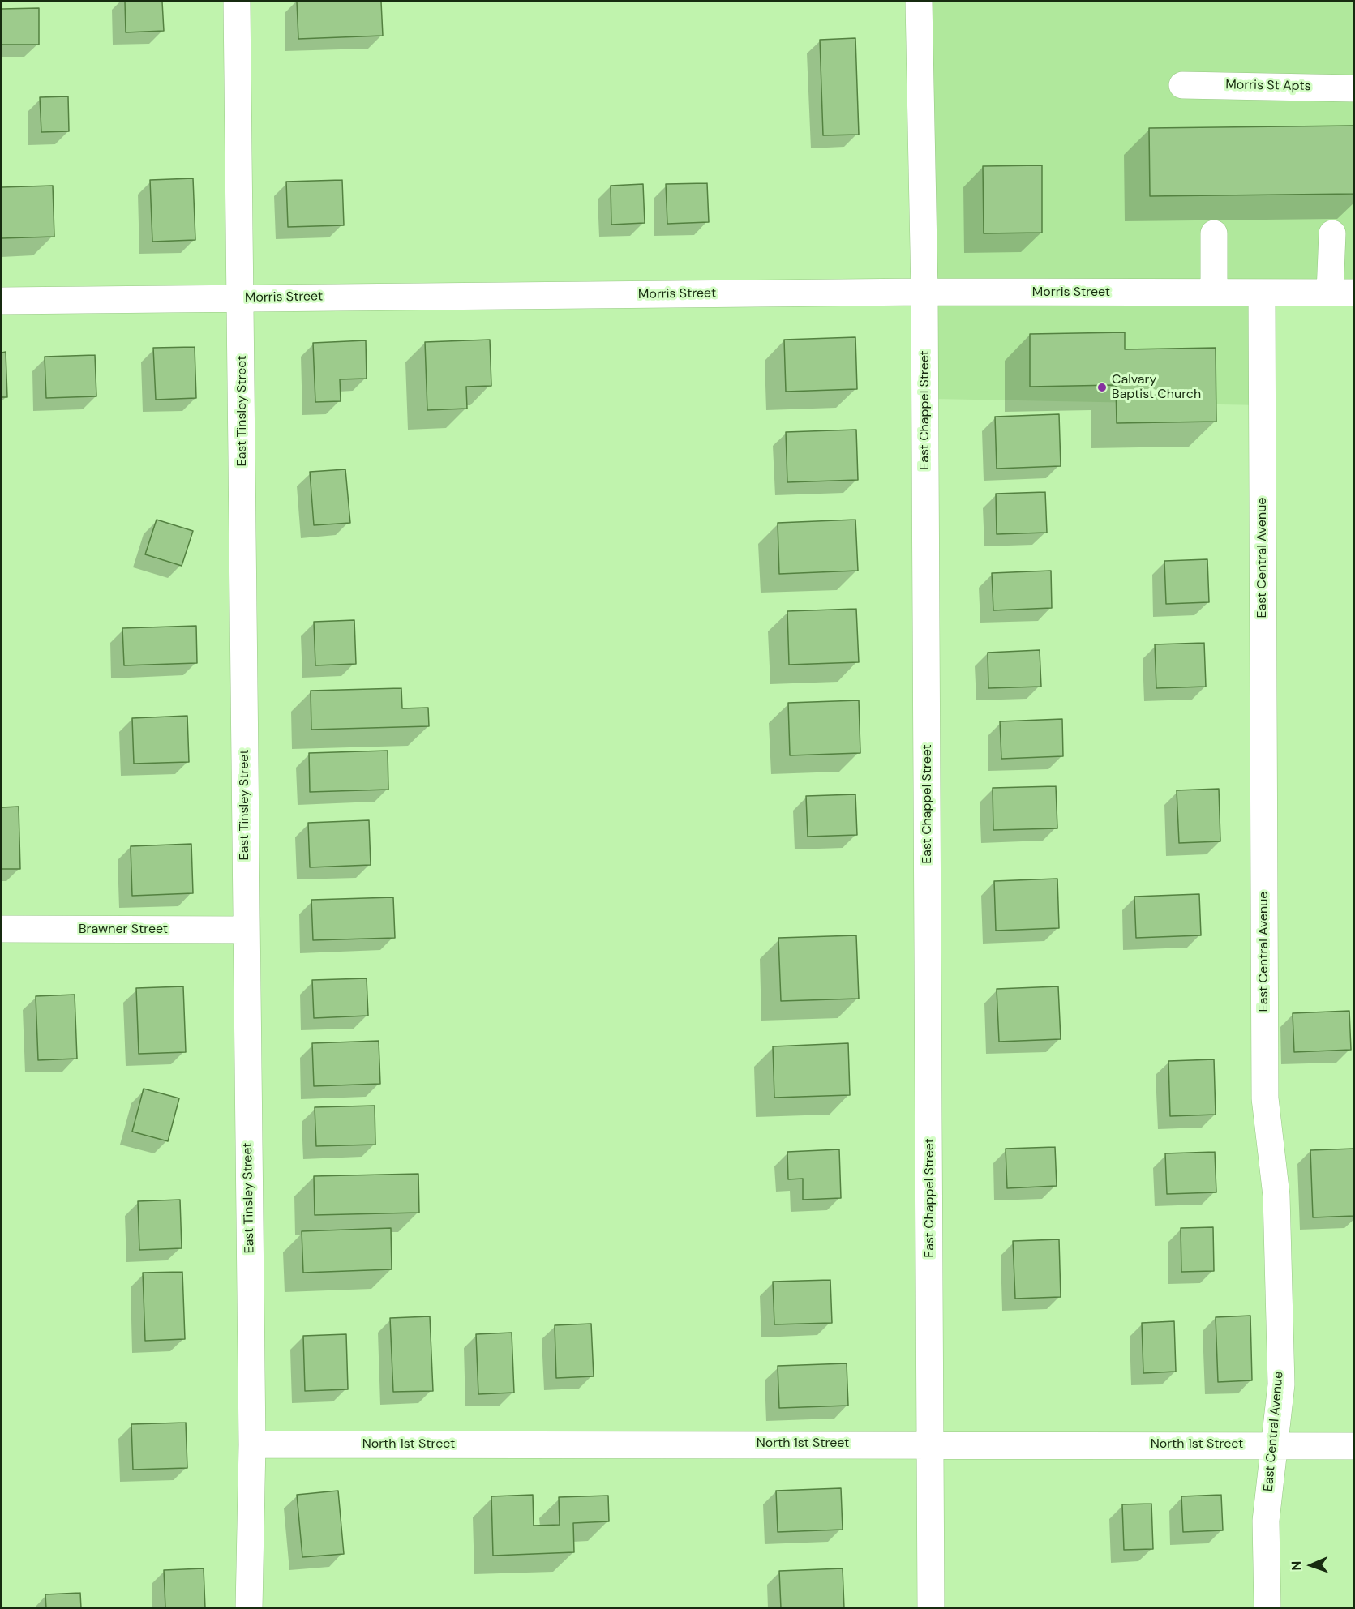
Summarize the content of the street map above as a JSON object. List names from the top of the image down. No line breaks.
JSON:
{"streets":{"street":["Morris St Apts","Morris Street","East Chappel Street","East Tinsley Street","East Central Avenue","Brawner Street","North 1st Street"]},"crossings":[["Morris Street","East Chappel Street"],["Morris Street","East Tinsley Street"],["Morris Street","East Central Avenue"],["East Chappel Street","North 1st Street"],["East Tinsley Street","Brawner Street"],["East Tinsley Street","North 1st Street"],["East Central Avenue","North 1st Street"]],"places":["Calvary Baptist Church"],"north":"left"}
